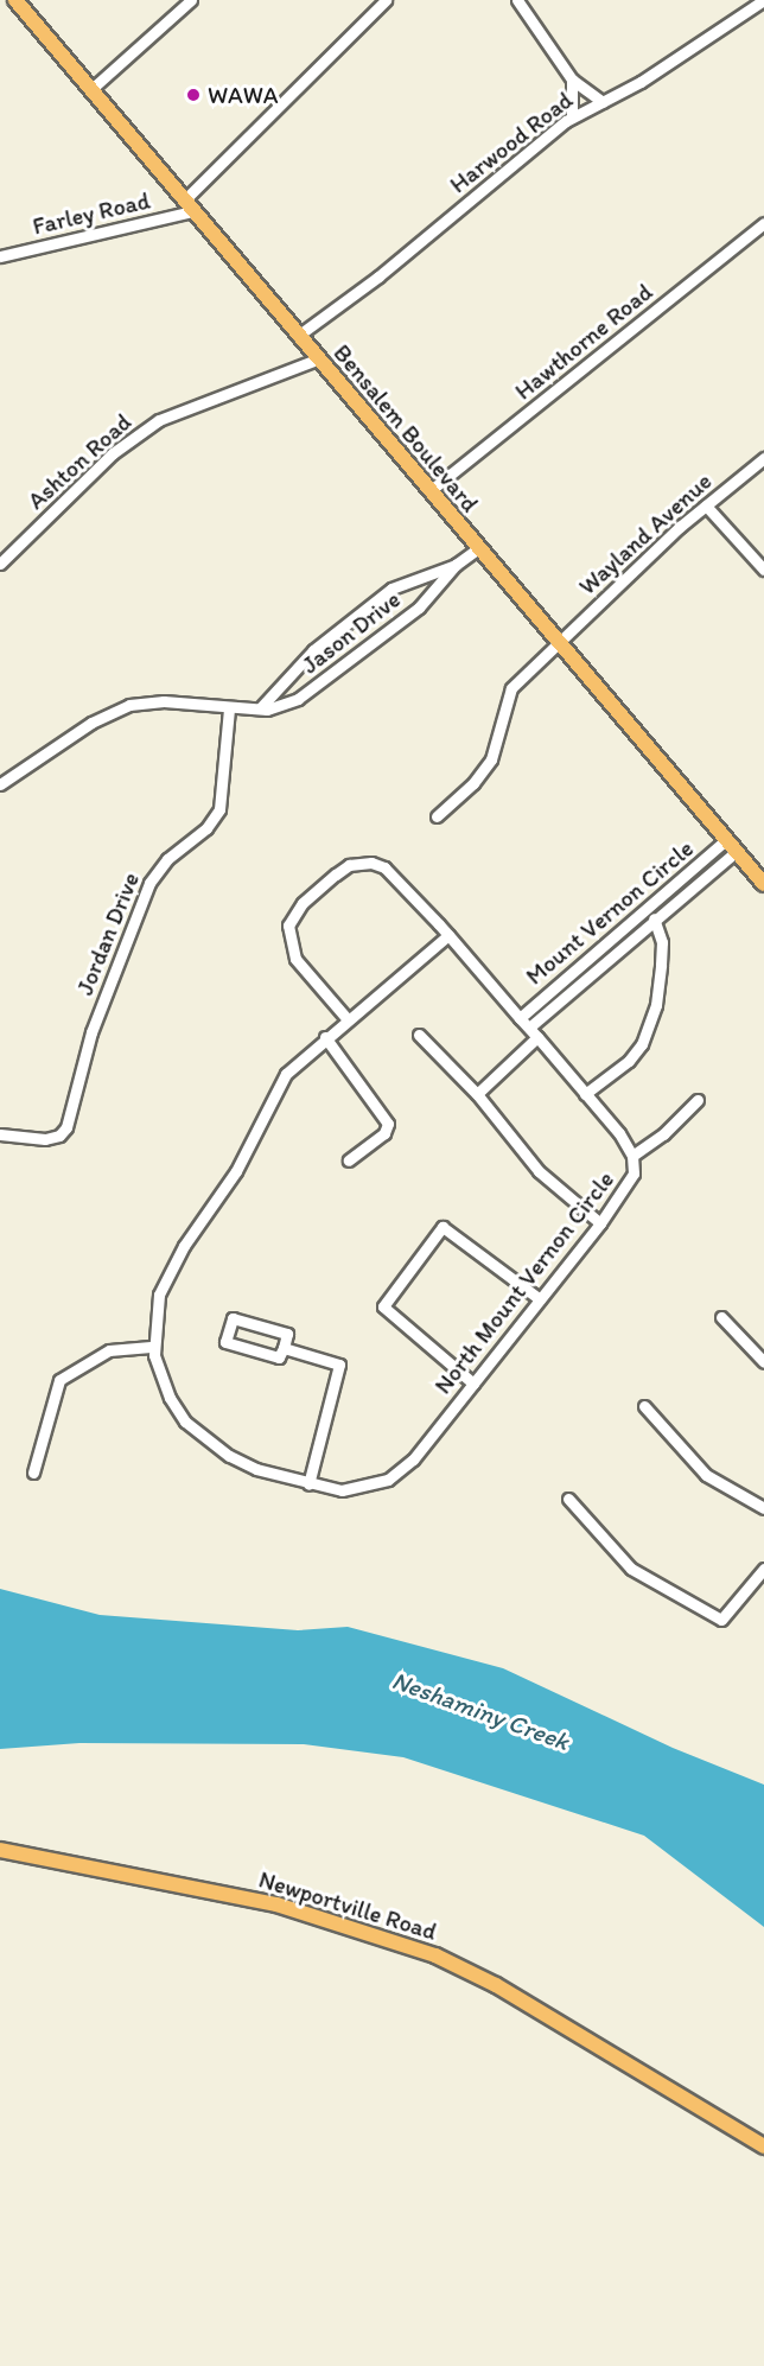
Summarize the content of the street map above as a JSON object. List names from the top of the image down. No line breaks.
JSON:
{"streets":{"main road":["Bensalem Boulevard","Newportville Road"],"street":["Harwood Road","Farley Road","Hawthorne Road","Ashton Road","Wayland Avenue","Jason Drive","Mount Vernon Circle","Jordan Drive","North Mount Vernon Circle"]},"crossings":[["Harwood Road","Bensalem Boulevard"],["Farley Road","Bensalem Boulevard"],["Hawthorne Road","Bensalem Boulevard"],["Bensalem Boulevard","Ashton Road"],["Bensalem Boulevard","Wayland Avenue"],["Bensalem Boulevard","Jason Drive"],["Bensalem Boulevard","Mount Vernon Circle"],["Jason Drive","Jordan Drive"],["Mount Vernon Circle","North Mount Vernon Circle"]],"water":["Neshaminy Creek"],"places":["WAWA"]}
